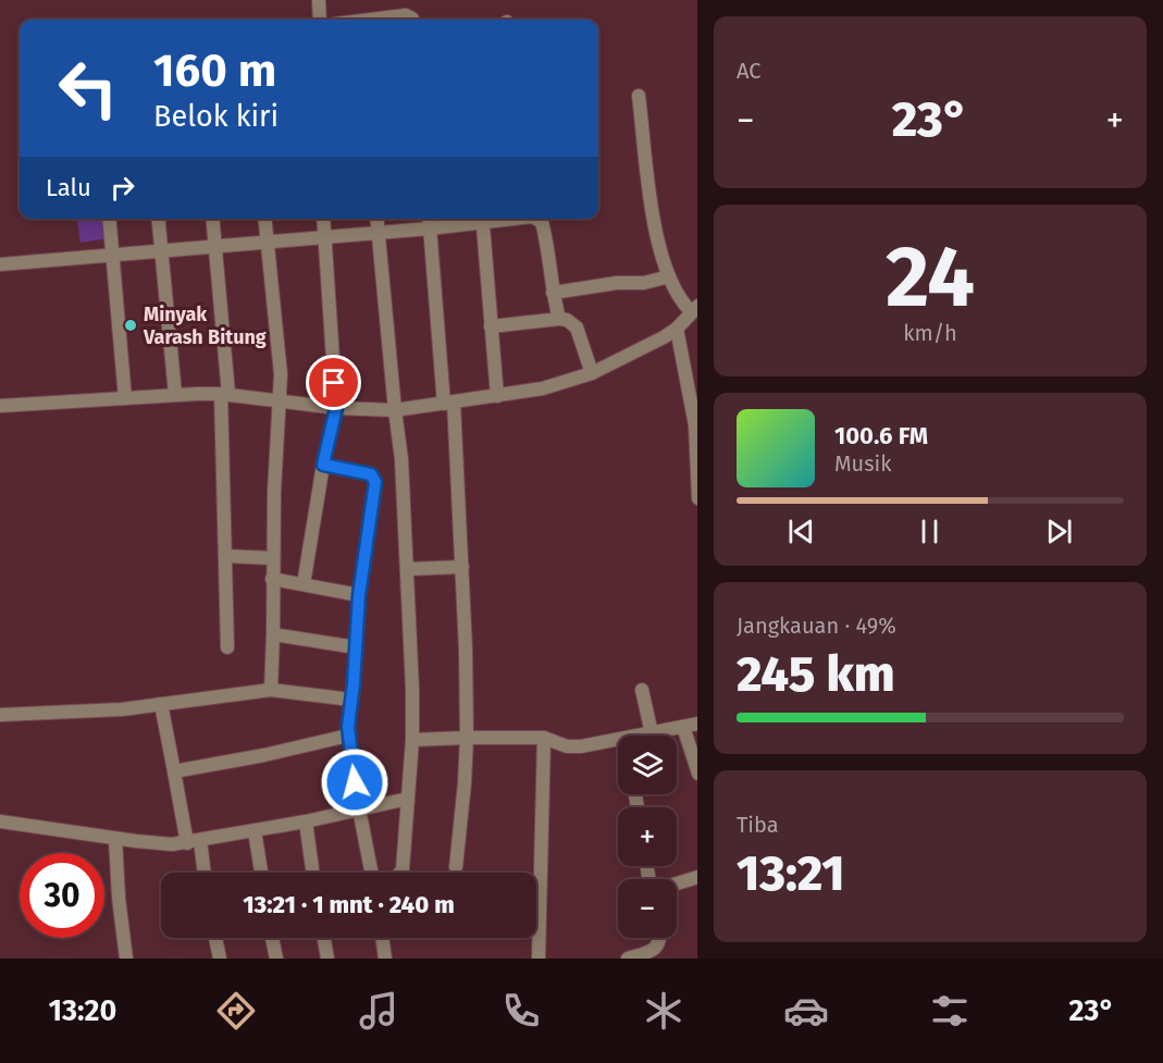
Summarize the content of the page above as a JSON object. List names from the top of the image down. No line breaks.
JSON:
{"places":["Minyak Varash Bitung"],"page":{"tile":["AC",["24","km/h"],["Jangkauan · 49%","245 km"],["Tiba","13:21"]],"turn":["160 m","Belok kiri"],"heat":["−","23°","+"],"then":"Lalu","song":["100.6 FM","Musik"],"map_buttons":["+","−"],"limit":"30","trip":"13:21 · 1 mnt · 240 m","tabs":["13:20","23°"]}}
